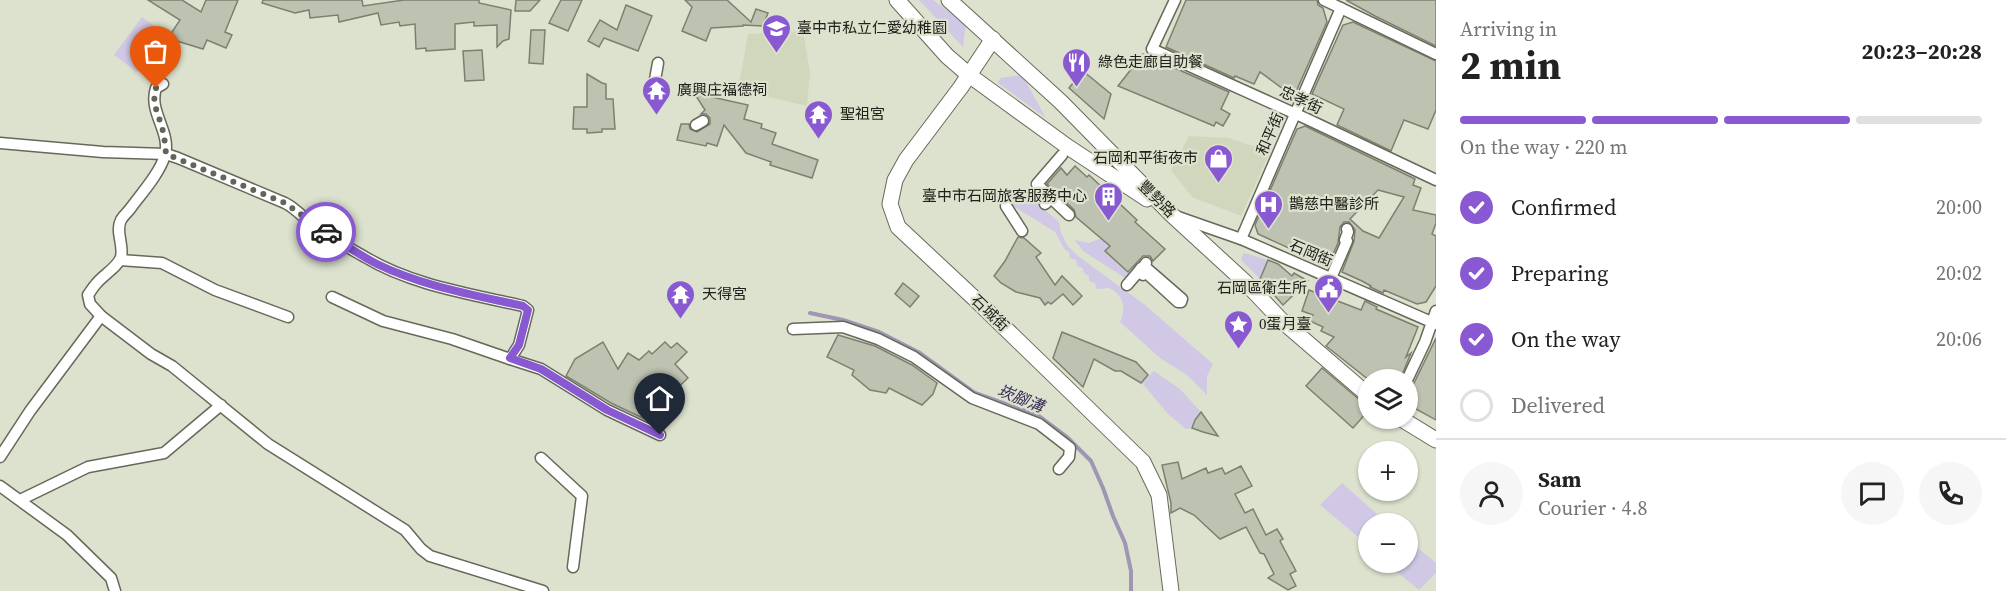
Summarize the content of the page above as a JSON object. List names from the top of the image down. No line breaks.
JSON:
{"streets":{"street":["忠孝街","和平街","豐勢路","石岡街","石城街"]},"crossings":[["忠孝街","和平街"],["和平街","石岡街"],["豐勢路","石岡街"],["豐勢路","石城街"]],"water":["崁腳溝"],"places":{"school or university":["臺中市私立仁愛幼稚園"],"restaurant":["綠色走廊自助餐"],"temple":["廣興庄福德祠","聖祖宮","天得宮"],"shop":["石岡和平街夜市"],"building":["臺中市石岡旅客服務中心"],"hospital":["鵲慈中醫診所"],"public building":["石岡區衛生所"],"place":["0蛋月臺"]},"page":{"heading":["2 min","Arriving in","20:23–20:28"],"panel":["Sam","Courier · 4.8"],"bar":"On the way · 220 m","list":[["Confirmed","20:00"],["Preparing","20:02"],["On the way","20:06"],"Delivered"],"map_buttons":["+","−"]}}
